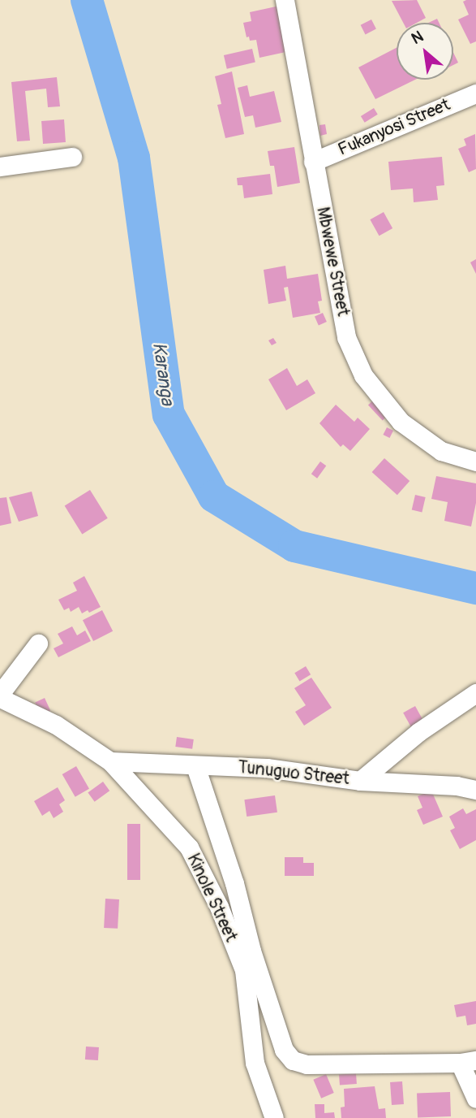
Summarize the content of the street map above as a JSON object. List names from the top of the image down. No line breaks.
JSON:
{"streets":{"street":["Fukanyosi Street","Mbwewe Street","Tunuguo Street","Kinole Street"]},"crossings":[["Fukanyosi Street","Mbwewe Street"],["Tunuguo Street","Kinole Street"]],"water":["Karanga"],"north":"top left"}
